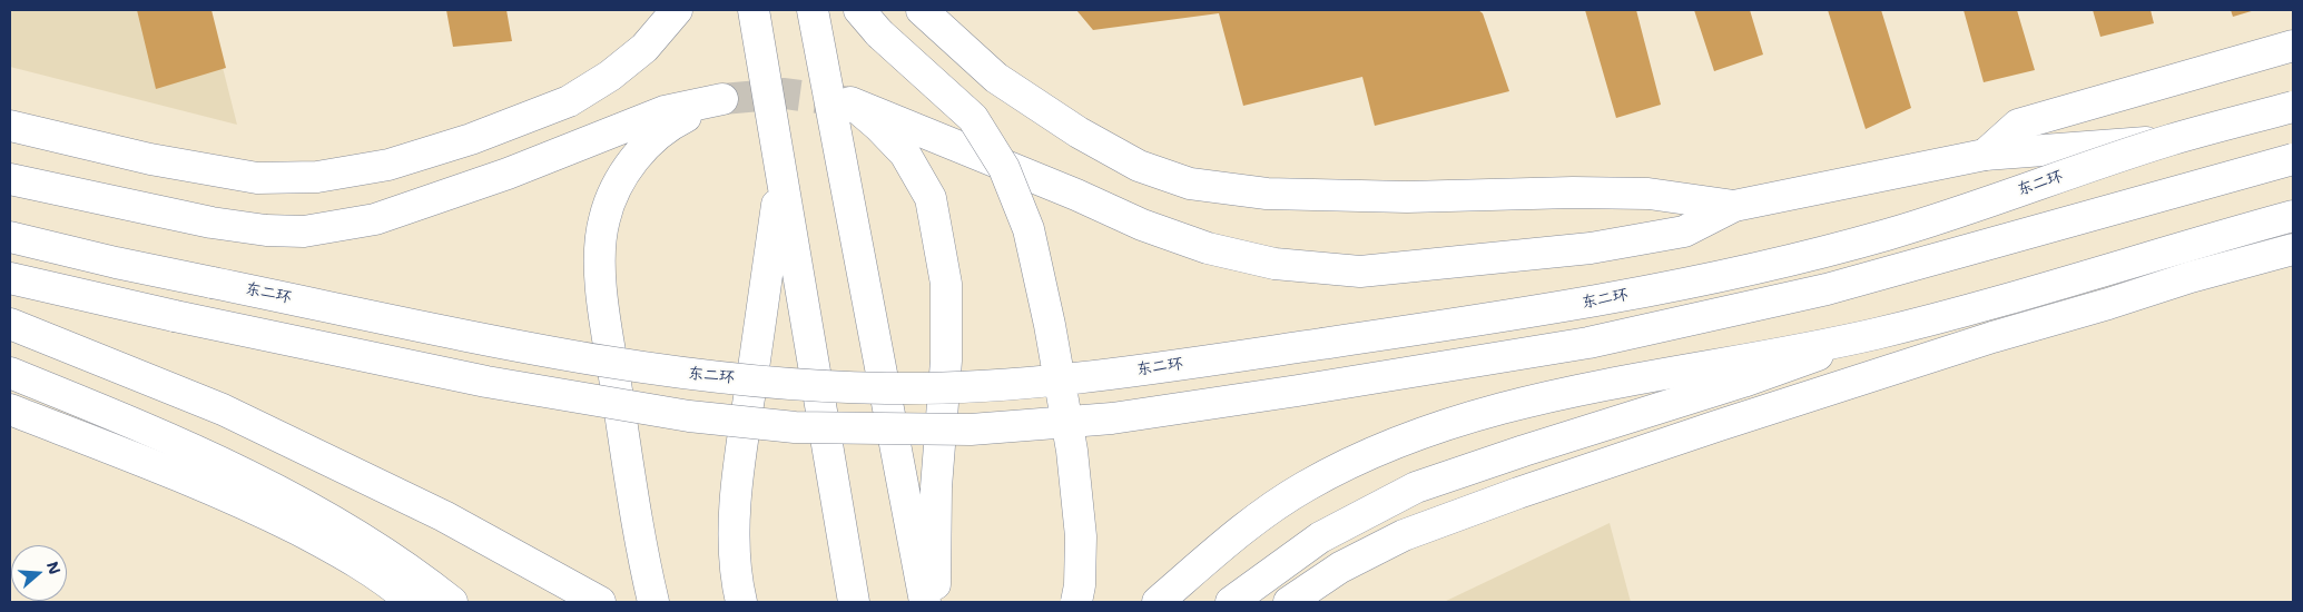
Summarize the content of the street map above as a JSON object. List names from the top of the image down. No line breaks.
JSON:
{"streets":{"main road":["东二环"]},"north":"right"}
